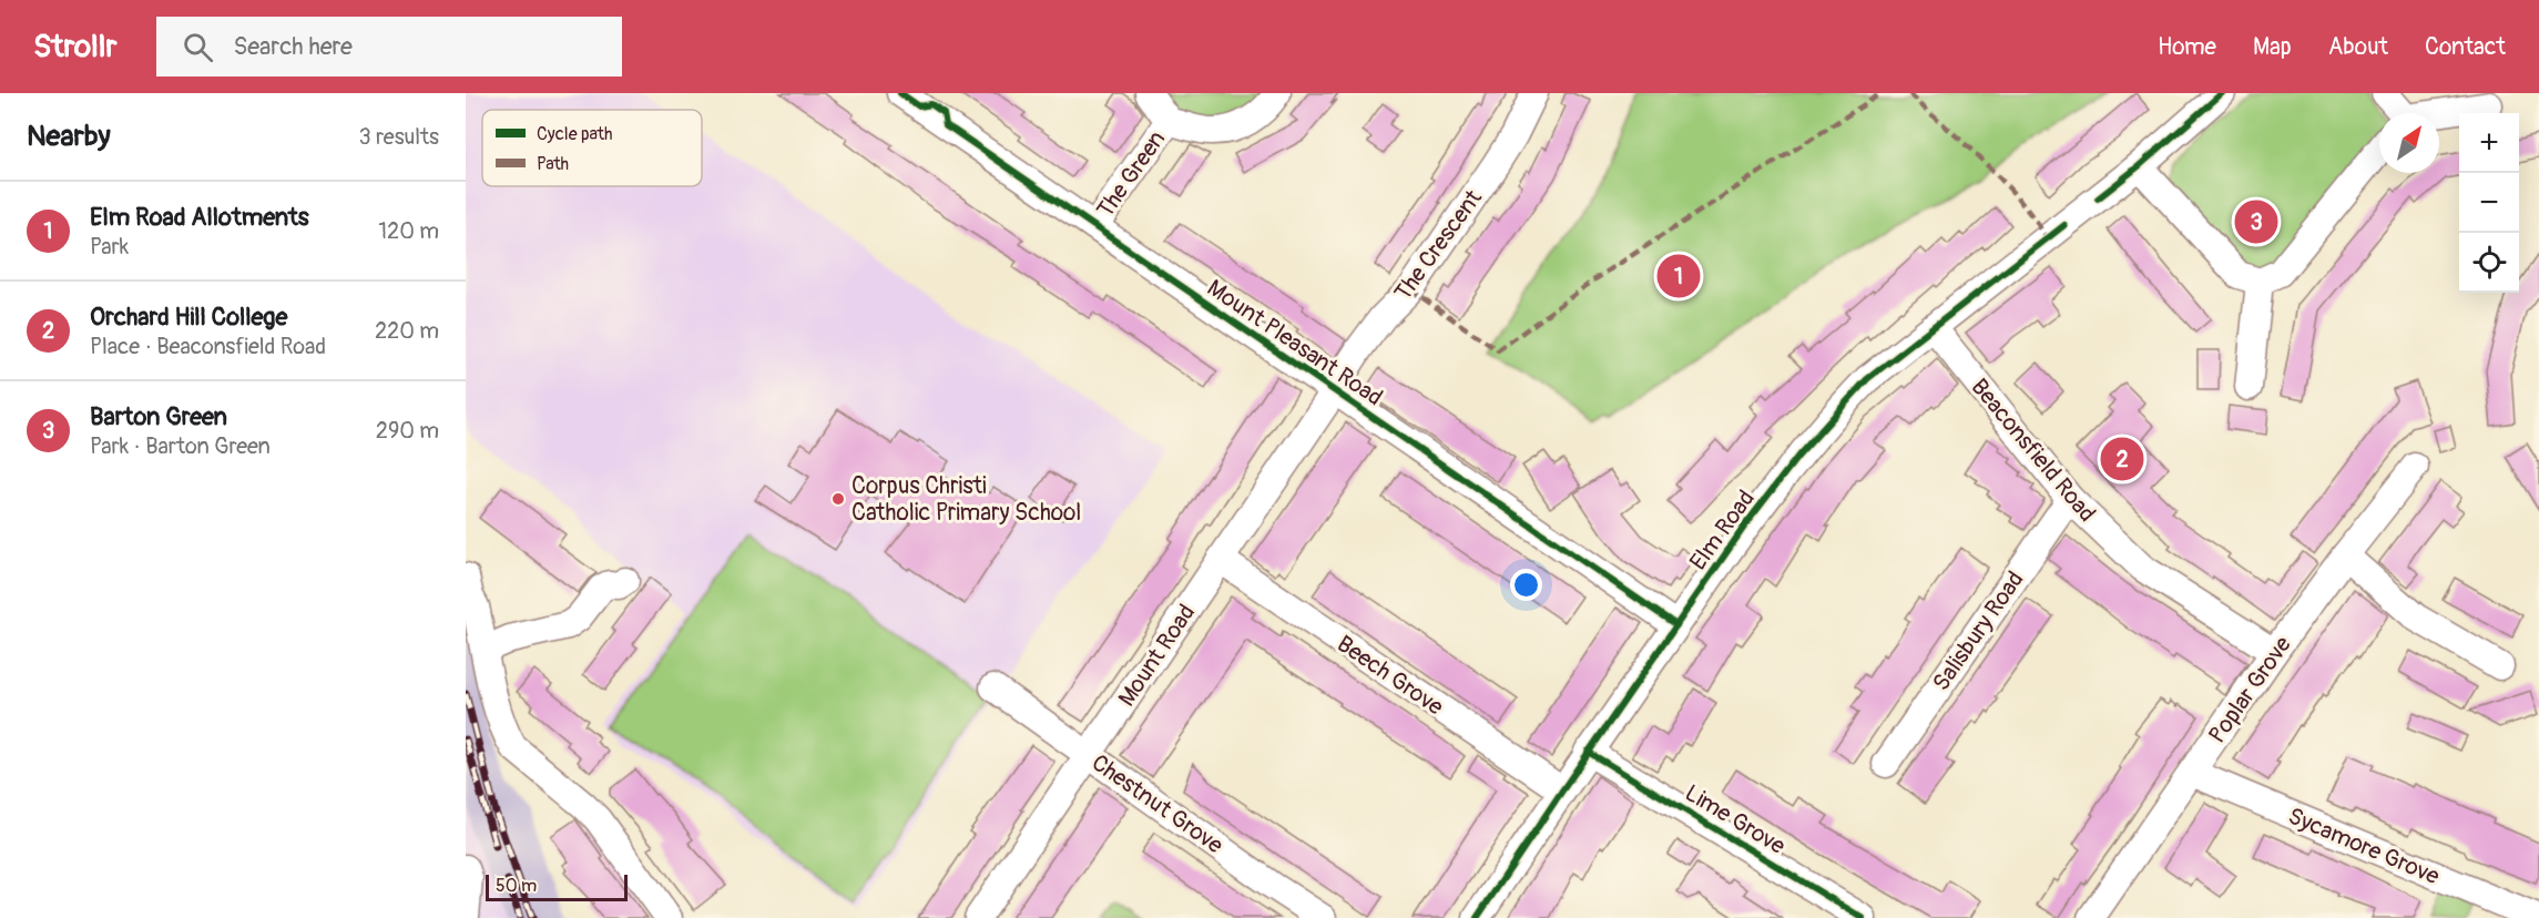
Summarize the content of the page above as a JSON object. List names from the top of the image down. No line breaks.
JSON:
{"streets":{"street":["The Green","The Crescent","Mount Pleasant Road","Beaconsfield Road","Elm Road","Salisbury Road","Mount Road","Beech Grove","Poplar Grove","Chestnut Grove","Lime Grove","Sycamore Grove"]},"crossings":[["The Green","Mount Pleasant Road"],["The Crescent","Mount Pleasant Road"],["The Crescent","Mount Road"],["Mount Pleasant Road","Elm Road"],["Mount Pleasant Road","Mount Road"],["Beaconsfield Road","Elm Road"],["Beaconsfield Road","Salisbury Road"],["Beaconsfield Road","Poplar Grove"],["Elm Road","Beech Grove"],["Elm Road","Lime Grove"],["Mount Road","Beech Grove"],["Mount Road","Chestnut Grove"],["Poplar Grove","Sycamore Grove"]],"places":["Corpus Christi Catholic Primary School"],"legend":["Cycle path","Path"],"scale_bar":"50 m","north":"top right","page":{"header":"Strollr","search":"Search here","nav":["Home","Map","About","Contact"],"heading":["Nearby","3 results"],"map_buttons":["+","−"],"list":[{"mark":"1","name":"Elm Road Allotments","note":"Park","value":"120 m"},{"mark":"2","name":"Orchard Hill College","note":"Place · Beaconsfield Road","value":"220 m"},{"mark":"3","name":"Barton Green","note":"Park · Barton Green","value":"290 m"}],"pins":["3","1","2"],"scale":"50 m"}}
